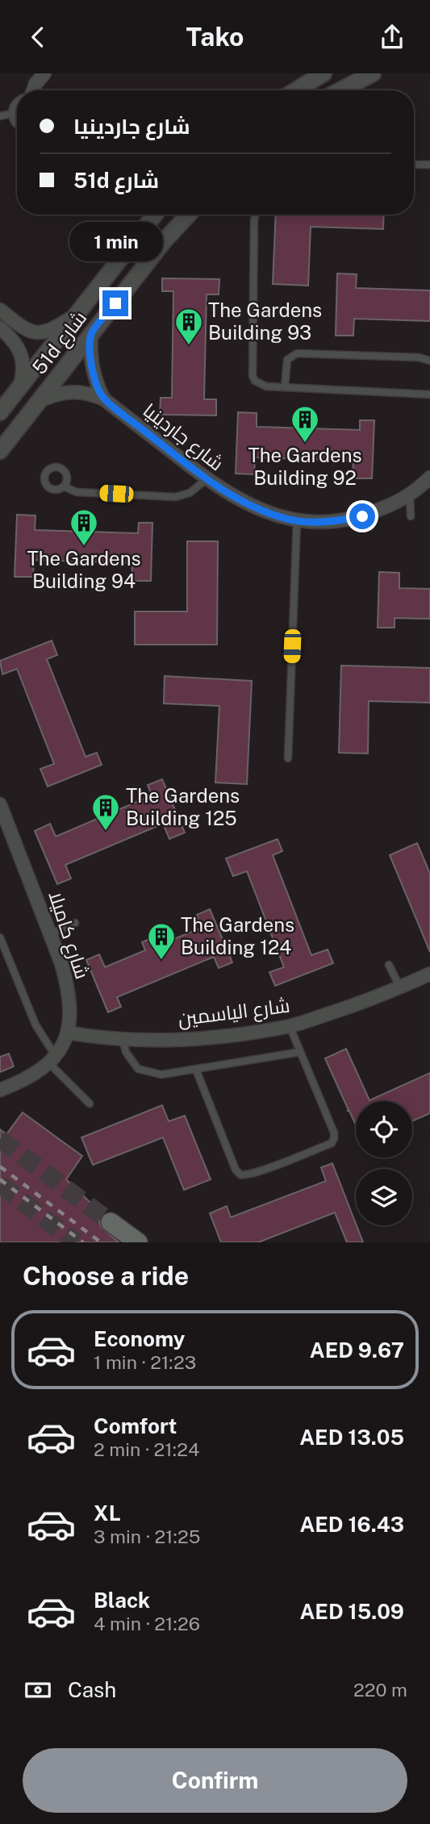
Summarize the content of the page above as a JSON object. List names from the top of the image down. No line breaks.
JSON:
{"streets":{"street":["51d شارع","شارع جاردينيا","شارع كاميلا","شارع الياسمين"]},"crossings":[["51d شارع","شارع جاردينيا"],["شارع كاميلا","شارع الياسمين"]],"places":{"building":["The Gardens Building 93","The Gardens Building 92","The Gardens Building 94","The Gardens Building 125","The Gardens Building 124"]},"page":{"header":"Tako","banner":["شارع جاردينيا","51d شارع"],"bubble":"1 min","heading":"Choose a ride","list":[{"name":"Economy","note":"1 min · 21:23","value":"AED 9.67"},{"name":"Comfort","note":"2 min · 21:24","value":"AED 13.05"},{"name":"XL","note":"3 min · 21:25","value":"AED 16.43"},{"name":"Black","note":"4 min · 21:26","value":"AED 15.09"}],"pay":["Cash","220 m"],"buttons":"Confirm"}}
